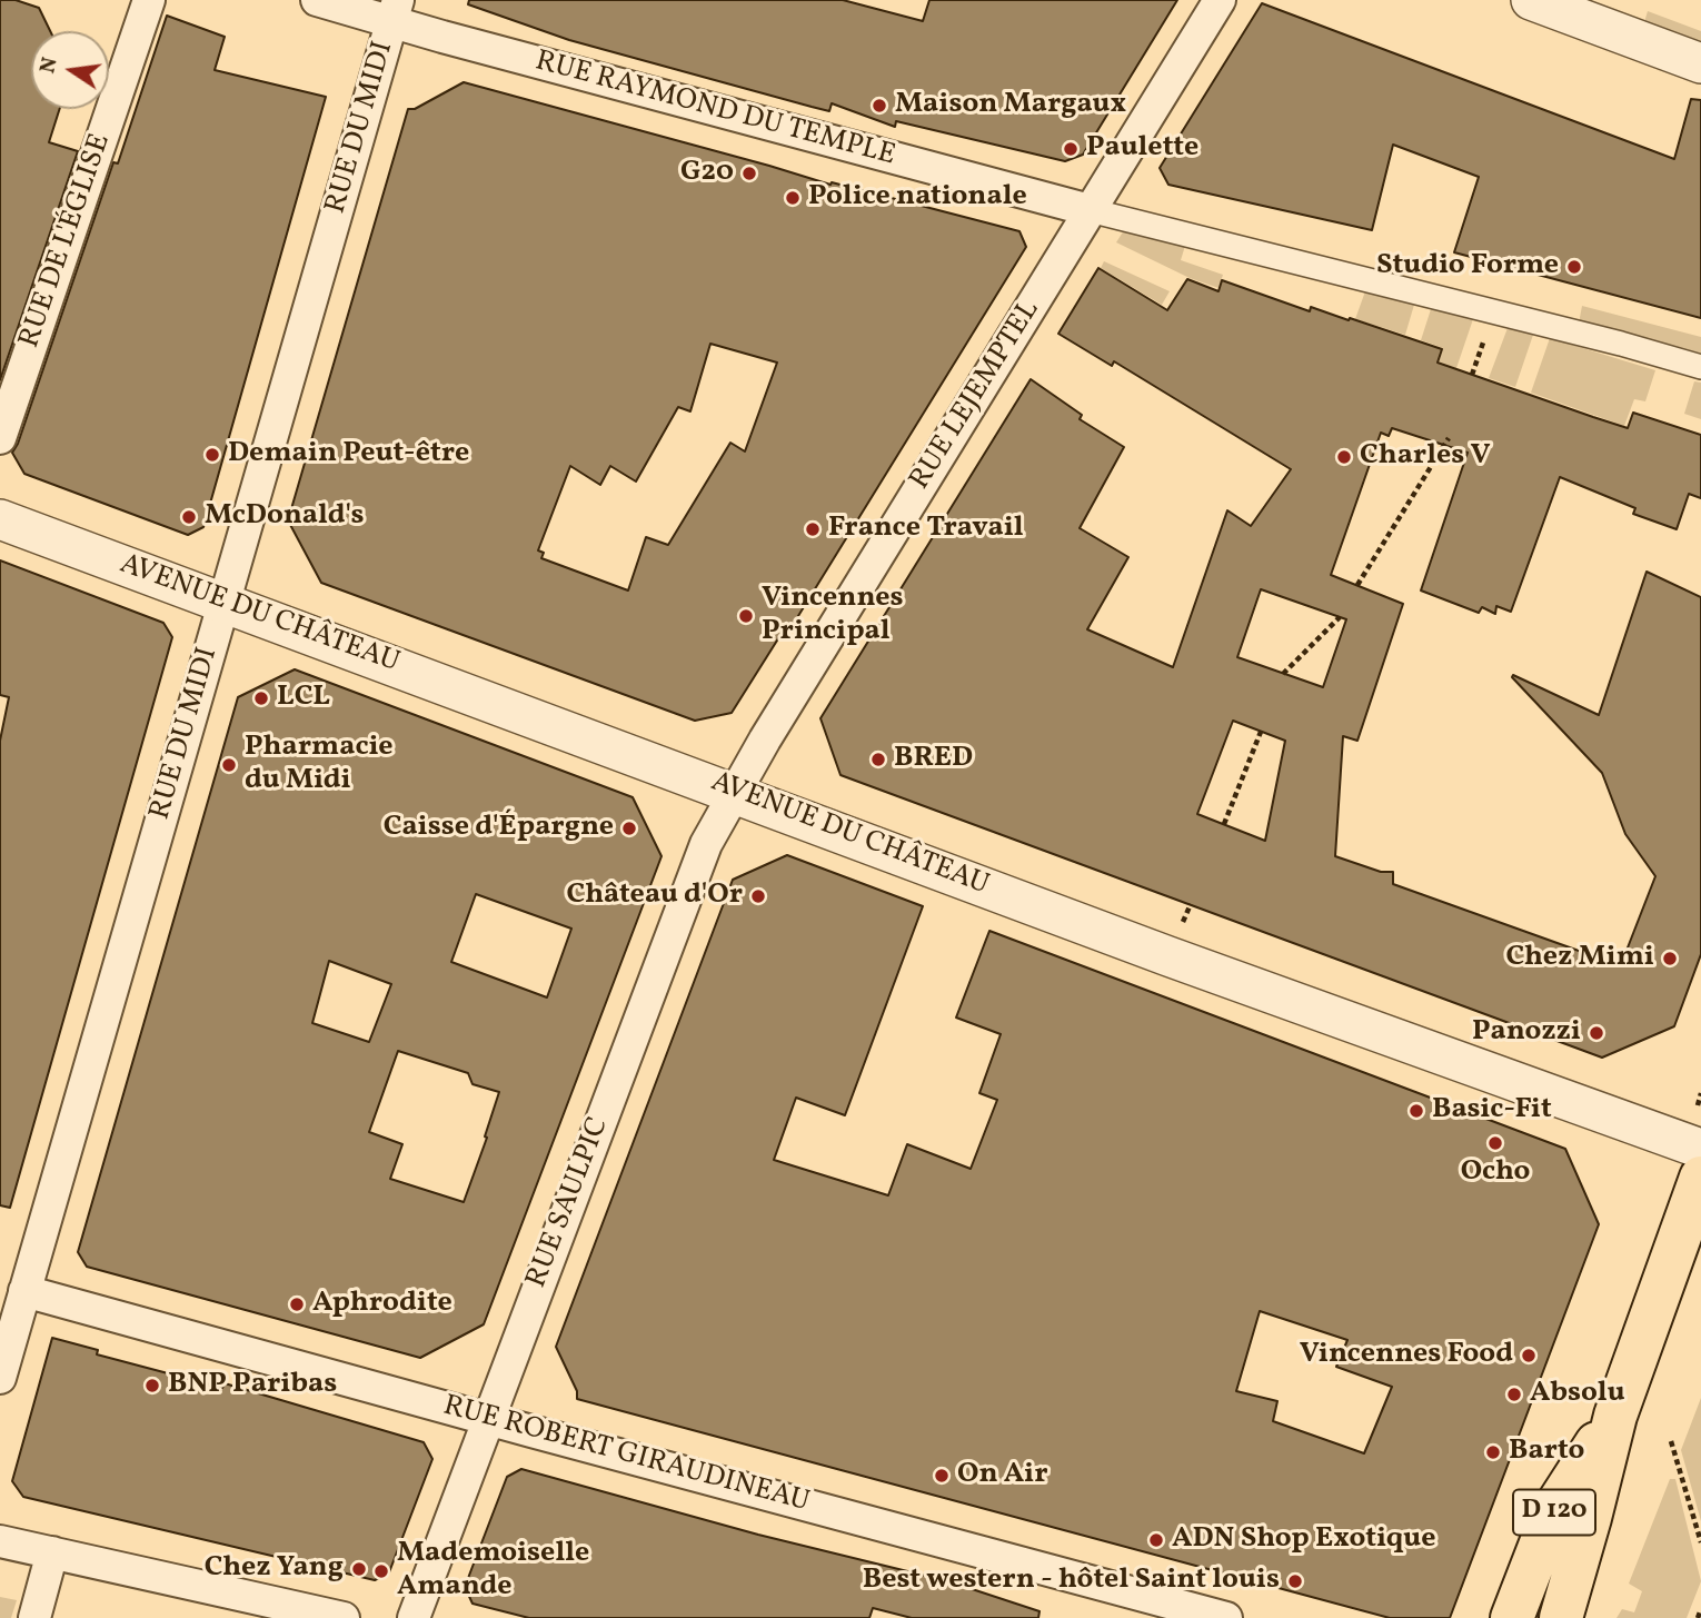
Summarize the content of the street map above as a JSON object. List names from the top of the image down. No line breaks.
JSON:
{"streets":{"main road":["D 120"],"street":["RUE RAYMOND DU TEMPLE","RUE DU MIDI","RUE DE L'ÉGLISE","RUE LEJEMPTEL","AVENUE DU CHÂTEAU","RUE SAULPIC","RUE ROBERT GIRAUDINEAU"]},"crossings":[["RUE RAYMOND DU TEMPLE","RUE DU MIDI"],["RUE RAYMOND DU TEMPLE","RUE LEJEMPTEL"],["RUE DU MIDI","AVENUE DU CHÂTEAU"],["RUE DU MIDI","RUE ROBERT GIRAUDINEAU"],["RUE LEJEMPTEL","AVENUE DU CHÂTEAU"],["RUE LEJEMPTEL","RUE SAULPIC"],["AVENUE DU CHÂTEAU","RUE SAULPIC"],["RUE SAULPIC","RUE ROBERT GIRAUDINEAU"]],"places":["Maison Margaux","Paulette","G20","Police nationale","Studio Forme","Demain Peut-être","Charles V","McDonald's","France Travail","Vincennes Principal","LCL","BRED","Pharmacie du Midi","Caisse d'Épargne","Château d'Or","Chez Mimi","Panozzi","Basic-Fit","Ocho","Aphrodite","Vincennes Food","BNP Paribas","Absolu","Barto","On Air","ADN Shop Exotique","Chez Yang","Mademoiselle Amande","Best western - hôtel Saint louis"],"north":"left"}
